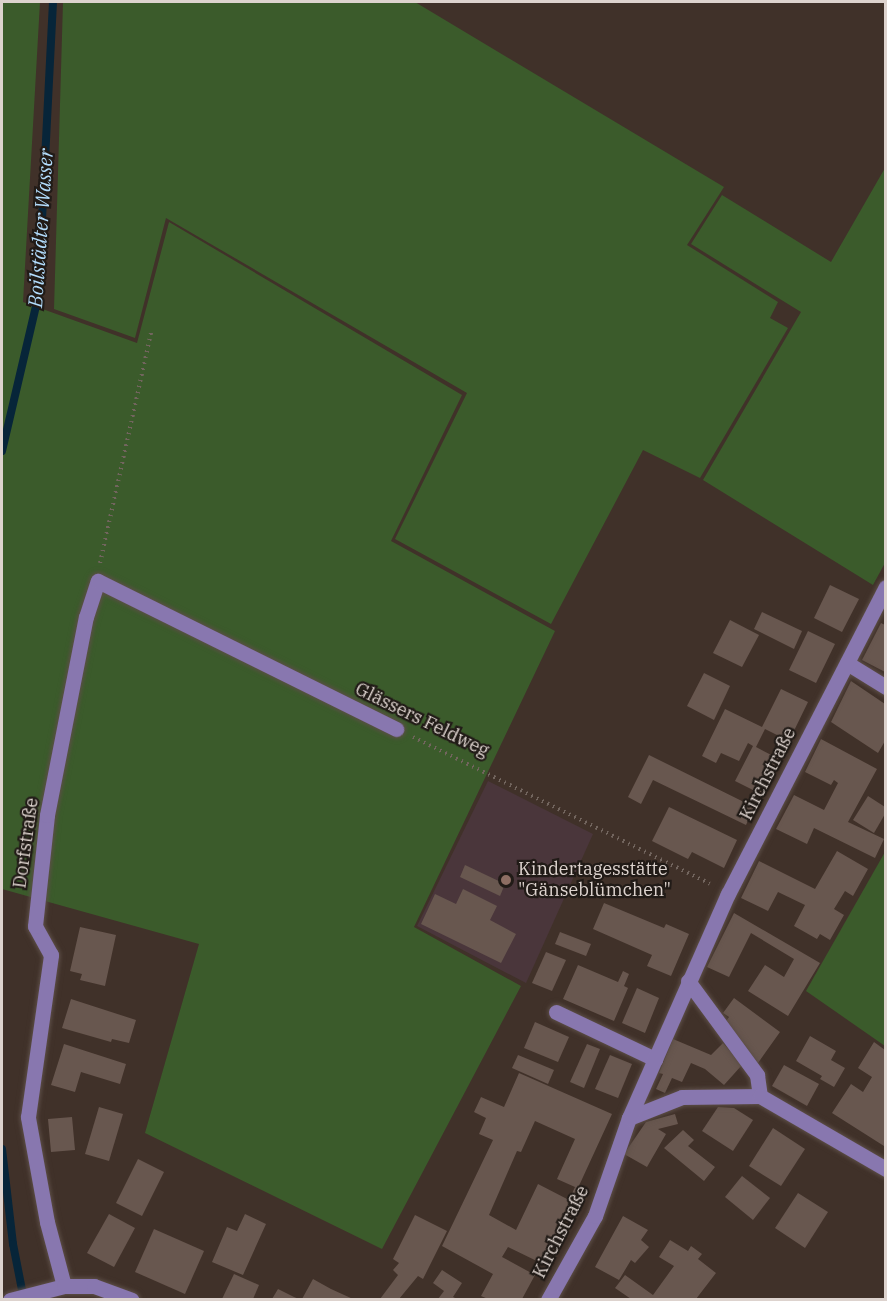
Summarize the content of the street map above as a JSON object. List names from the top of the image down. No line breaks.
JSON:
{"streets":{"street":["Glässers Feldweg","Kirchstraße","Dorfstraße"]},"crossings":[["Glässers Feldweg","Kirchstraße"],["Glässers Feldweg","Dorfstraße"]],"water":["Boilstädter Wasser"],"places":["Kindertagesstätte \"Gänseblümchen\""]}
